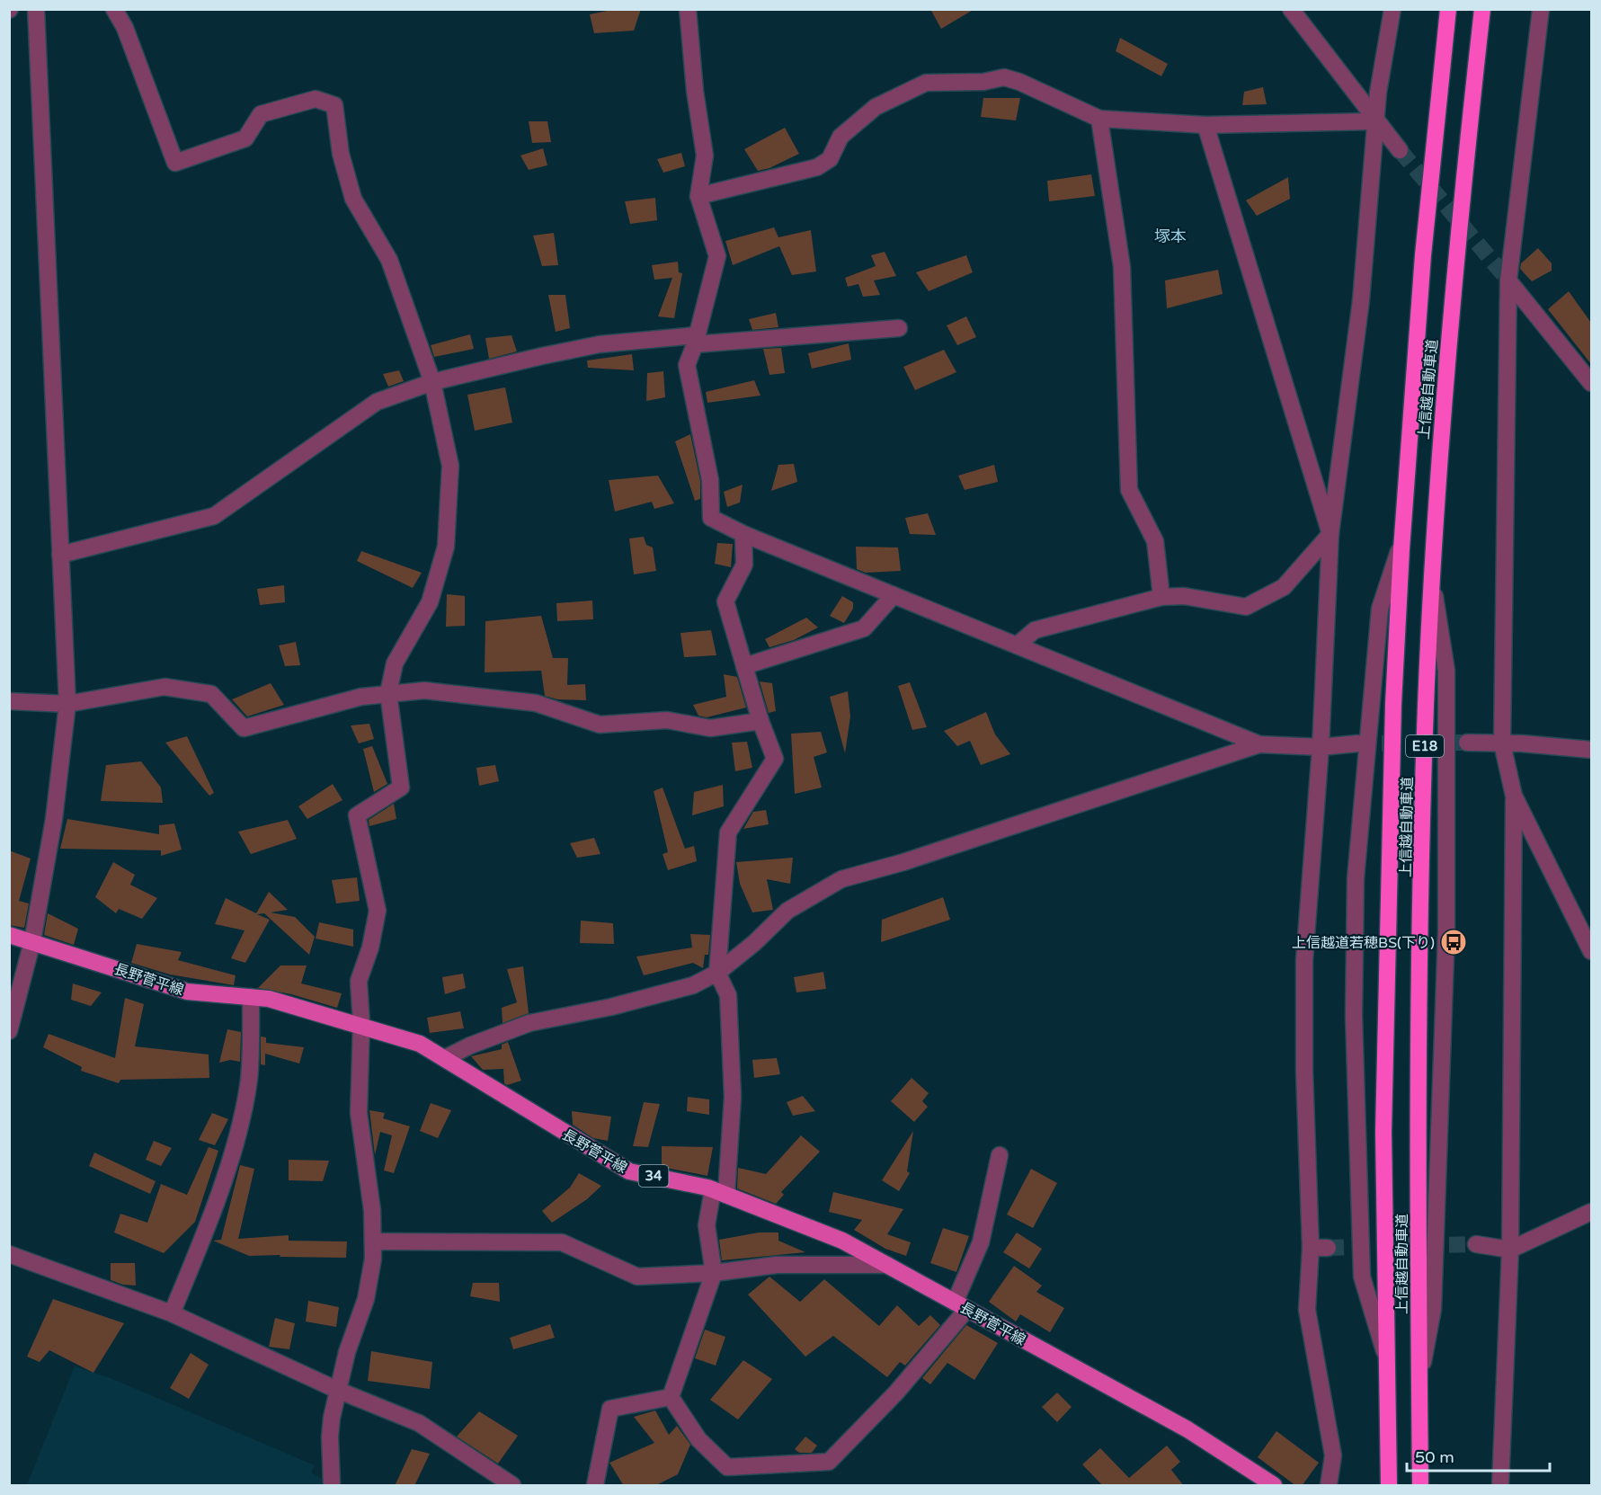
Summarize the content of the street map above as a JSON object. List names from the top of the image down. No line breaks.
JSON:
{"streets":{"highway":["上信越自動車道","E18"],"main road":["長野菅平線","34"]},"districts":["塚本"],"places":{"bus stop":["上信越道若穂BS(下り)"]},"scale_bar":"50 m"}
